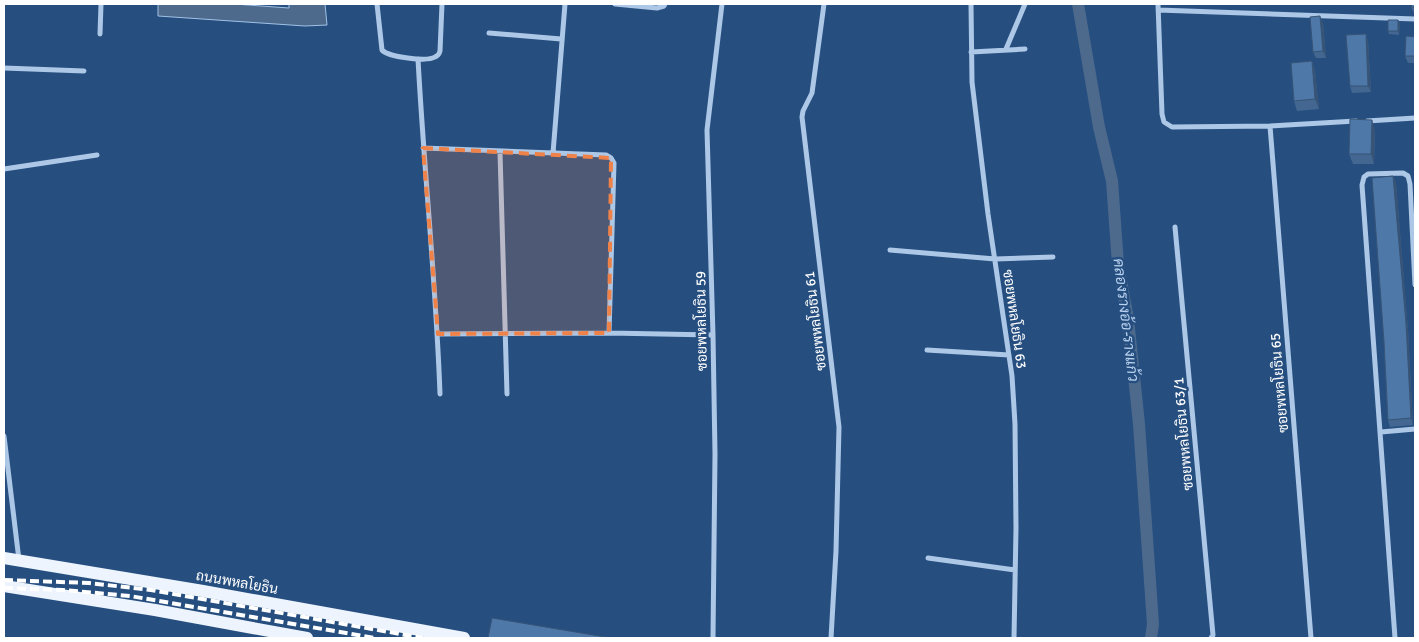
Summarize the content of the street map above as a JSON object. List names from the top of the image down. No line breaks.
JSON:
{"streets":{"main road":["ถนนพหลโยธิน"],"street":["ซอยพหลโยธิน 63","ซอยพหลโยธิน 59","ซอยพหลโยธิน 61","ซอยพหลโยธิน 65","ซอยพหลโยธิน 63/1"]},"water":["คลองรางอ้อ-รางแก้ว"]}
